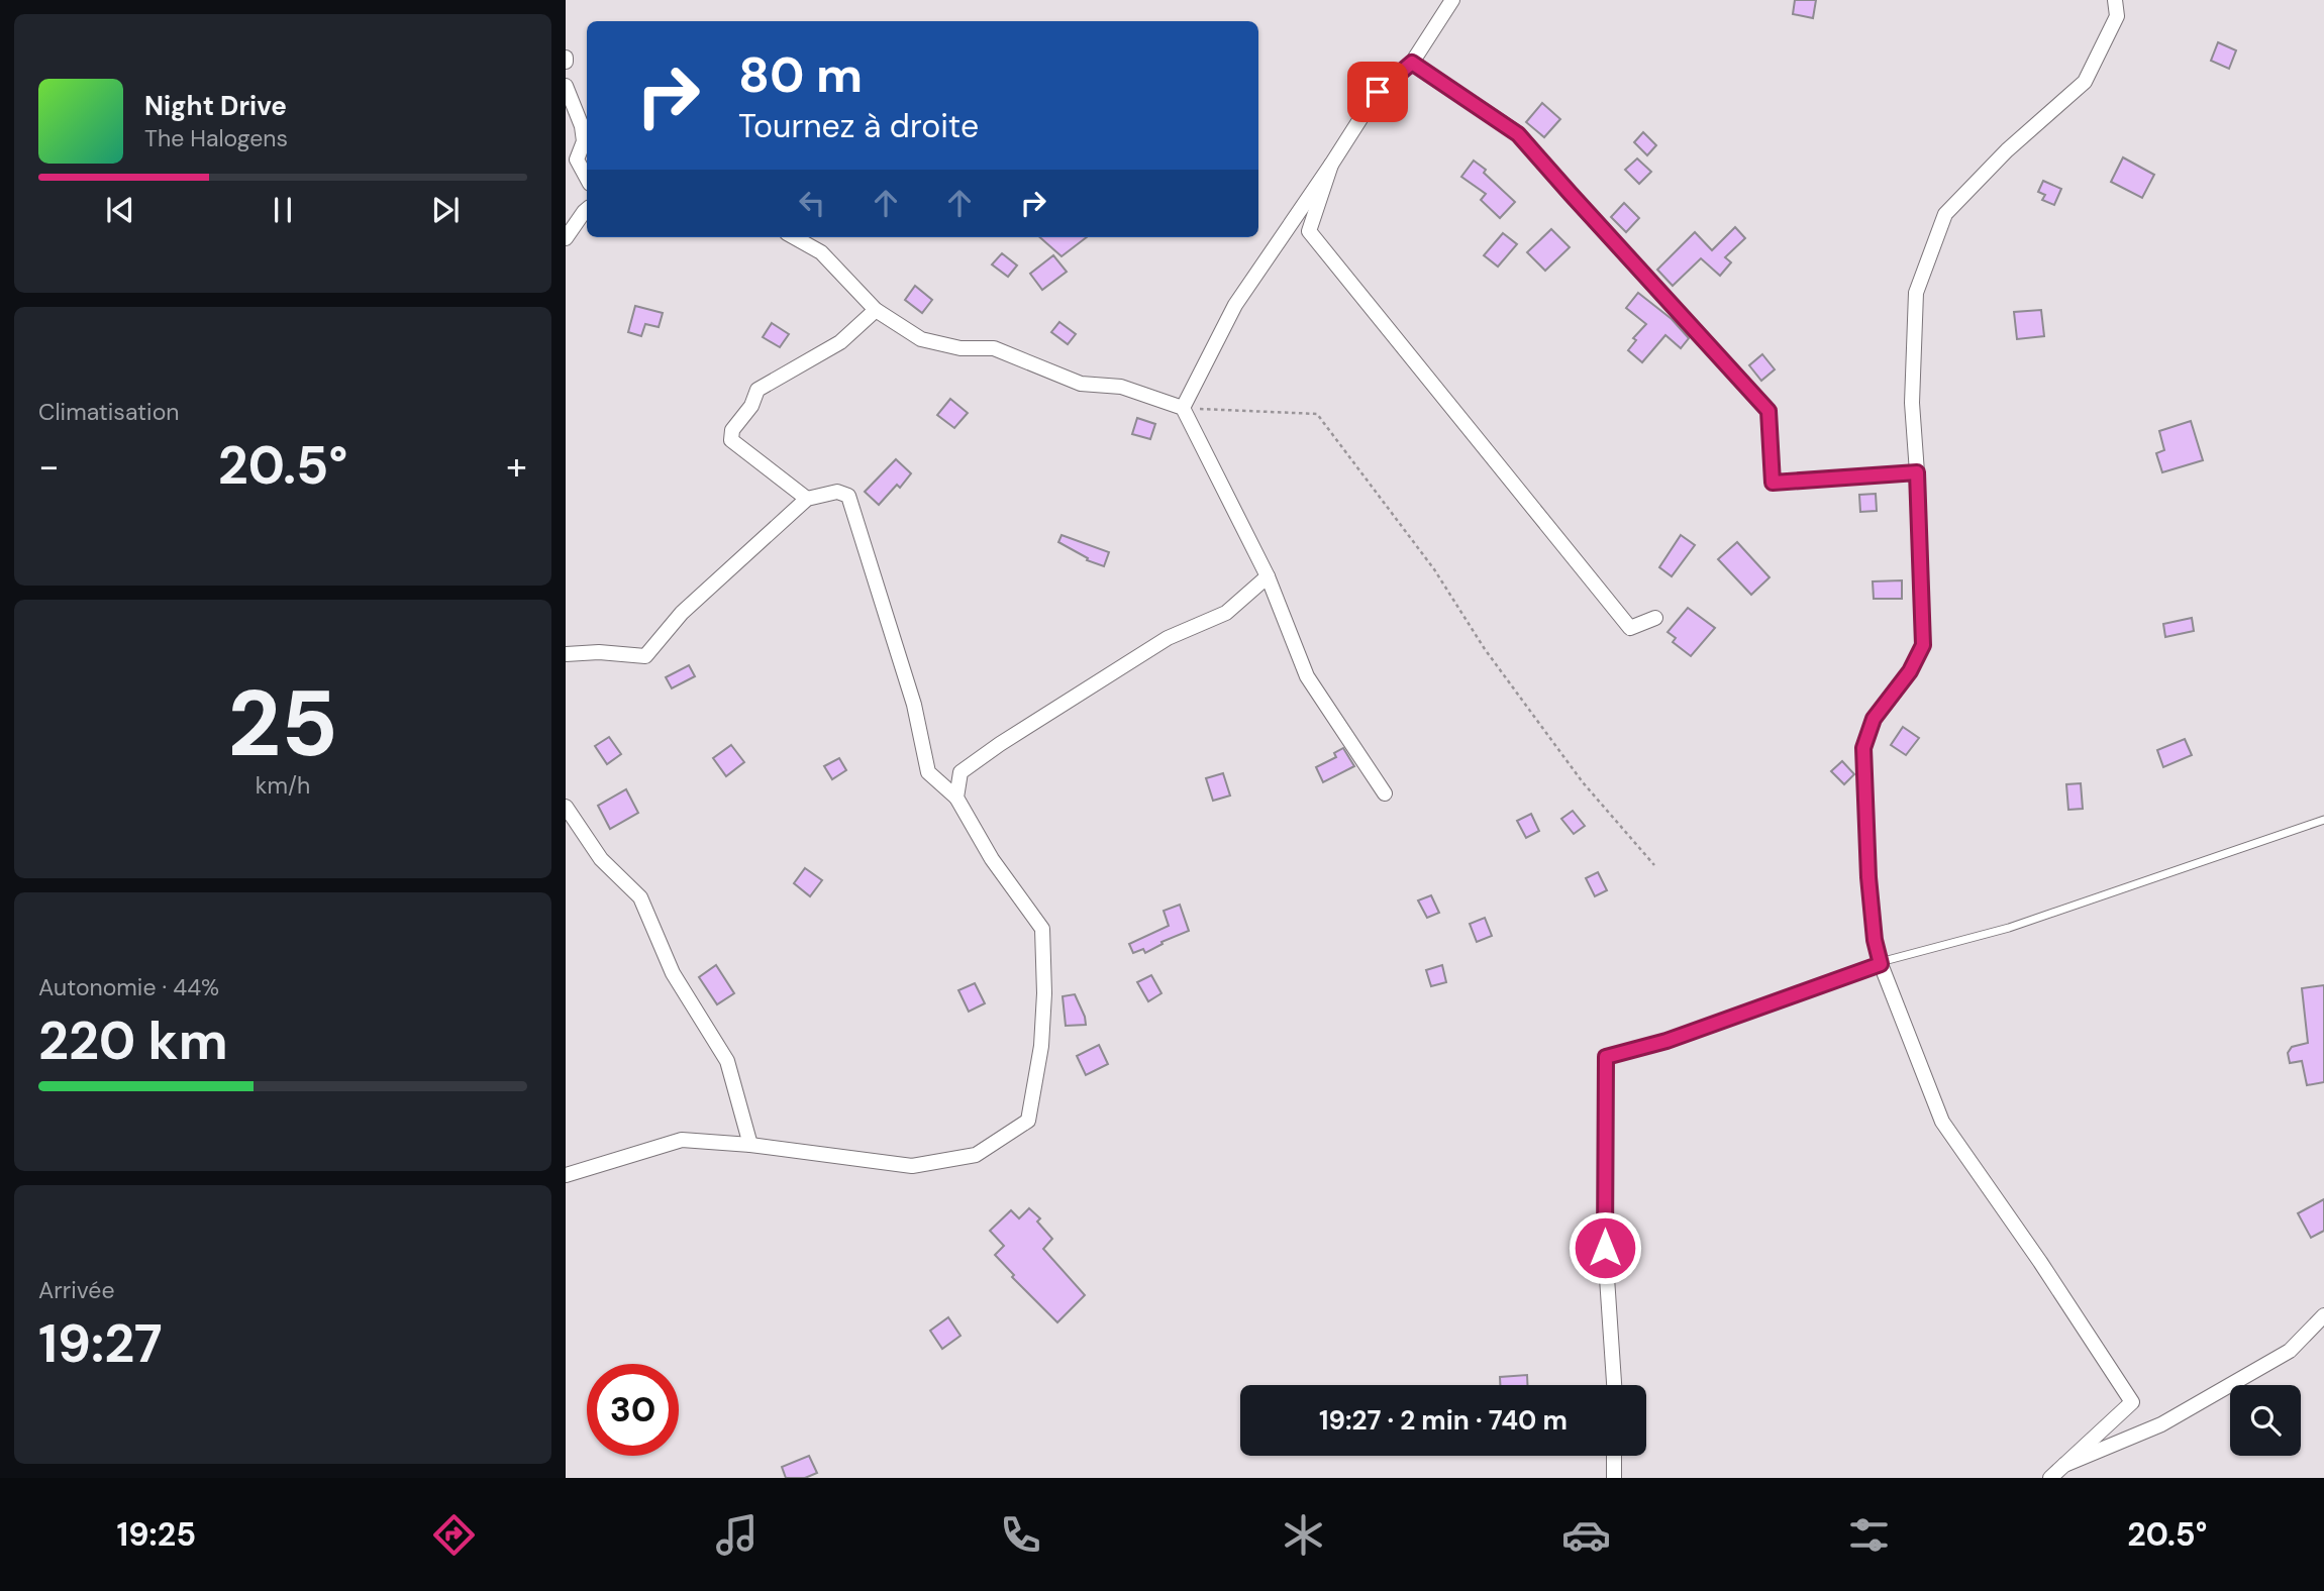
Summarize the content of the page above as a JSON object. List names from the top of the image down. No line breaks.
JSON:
{"page":{"turn":["80 m","Tournez à droite"],"song":["Night Drive","The Halogens"],"tile":["Climatisation",["25","km/h"],["Autonomie · 44%","220 km"],["Arrivée","19:27"]],"heat":["−","20.5°","+"],"limit":"30","trip":"19:27 · 2 min · 740 m","tabs":["19:25","20.5°"]}}
